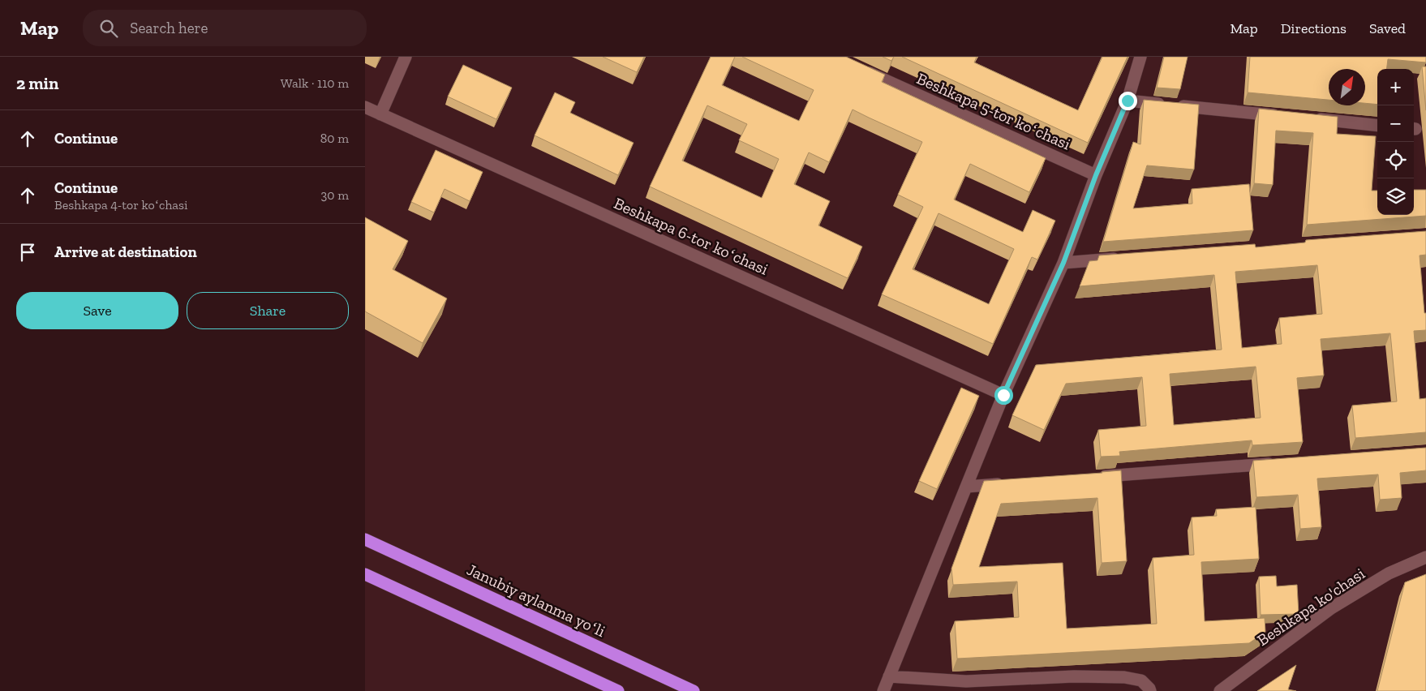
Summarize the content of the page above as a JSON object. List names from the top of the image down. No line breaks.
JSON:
{"streets":{"highway":["Janubiy aylanma yoʻli"],"street":["Beshkapa 5-tor koʻchasi","Beshkapa 6-tor koʻchasi","Beshkapa ko'chasi"]},"north":"top right","page":{"header":"Map","search":"Search here","nav":["Map","Directions","Saved"],"heading":["2 min","Walk · 110 m"],"map_buttons":["+","−"],"list":[["Continue","80 m"],["Continue","Beshkapa 4-tor koʻchasi","30 m"],"Arrive at destination"],"buttons":["Save","Share"]}}
